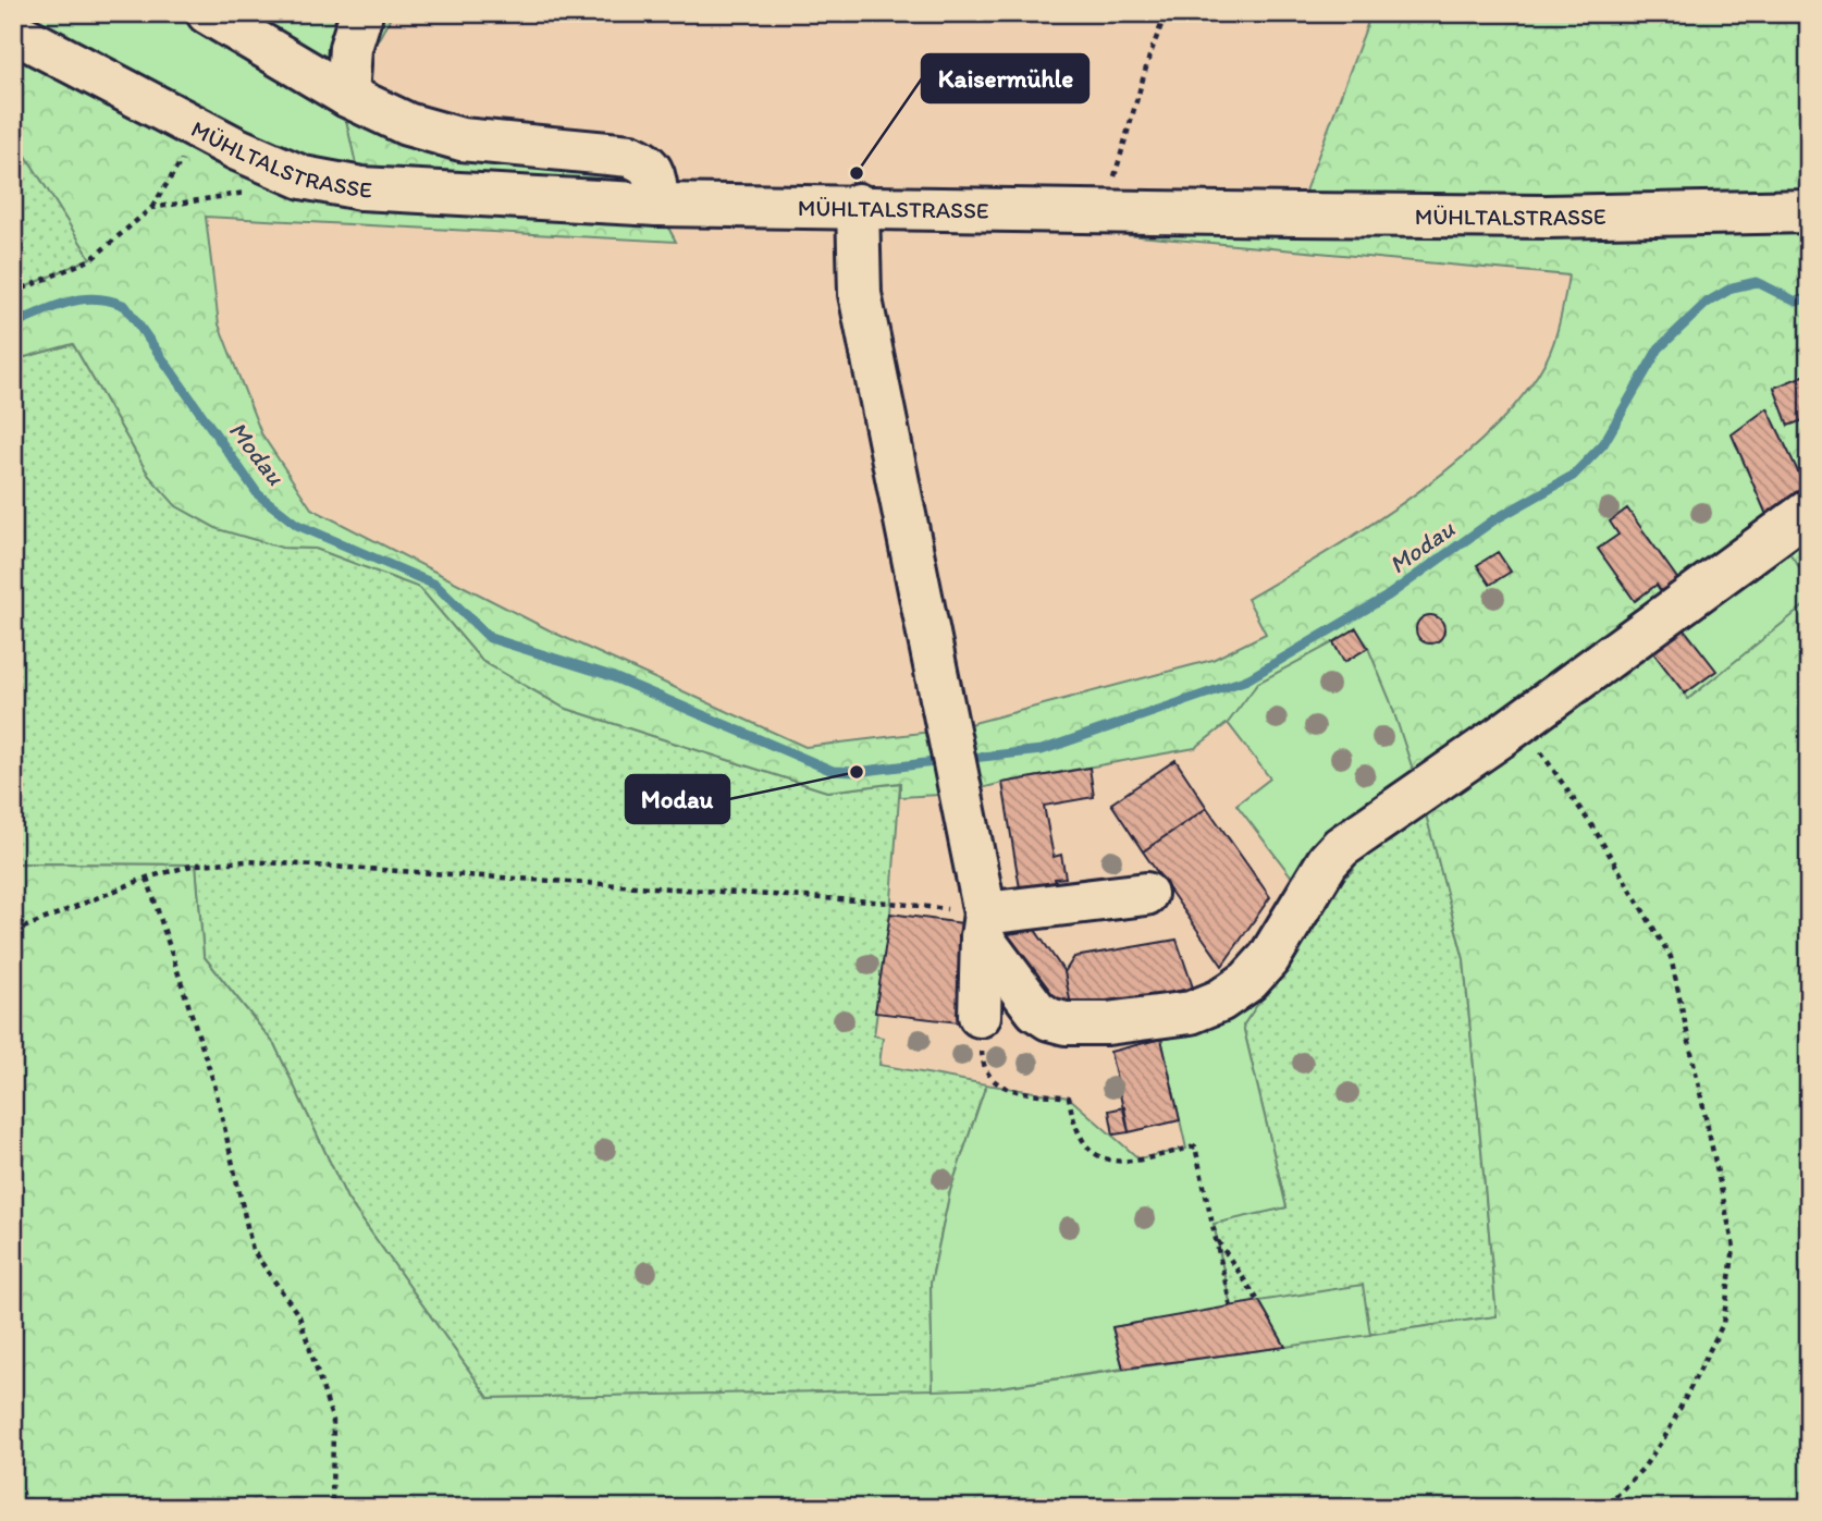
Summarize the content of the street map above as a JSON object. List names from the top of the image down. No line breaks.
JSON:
{"streets":{"street":["MÜHLTALSTRASSE"]},"water":["Modau"],"places":["Kaisermühle","Modau"]}
